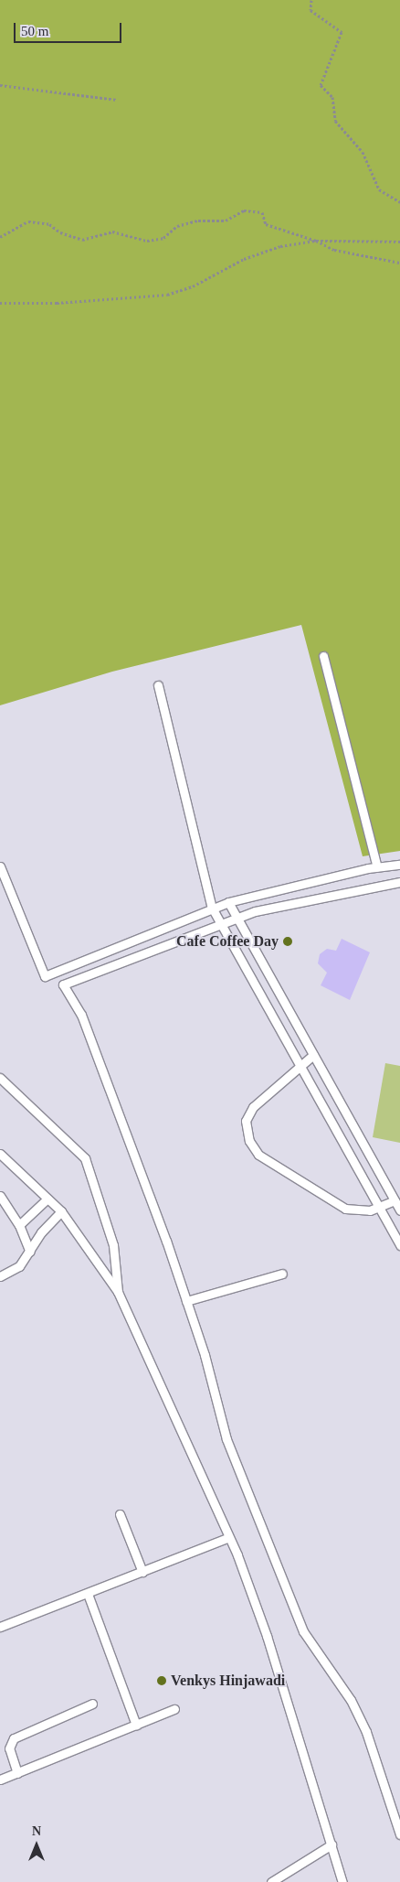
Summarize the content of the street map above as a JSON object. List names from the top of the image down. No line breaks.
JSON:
{"places":["Cafe Coffee Day","Venkys Hinjawadi"],"scale_bar":"50 m","north":"top"}
